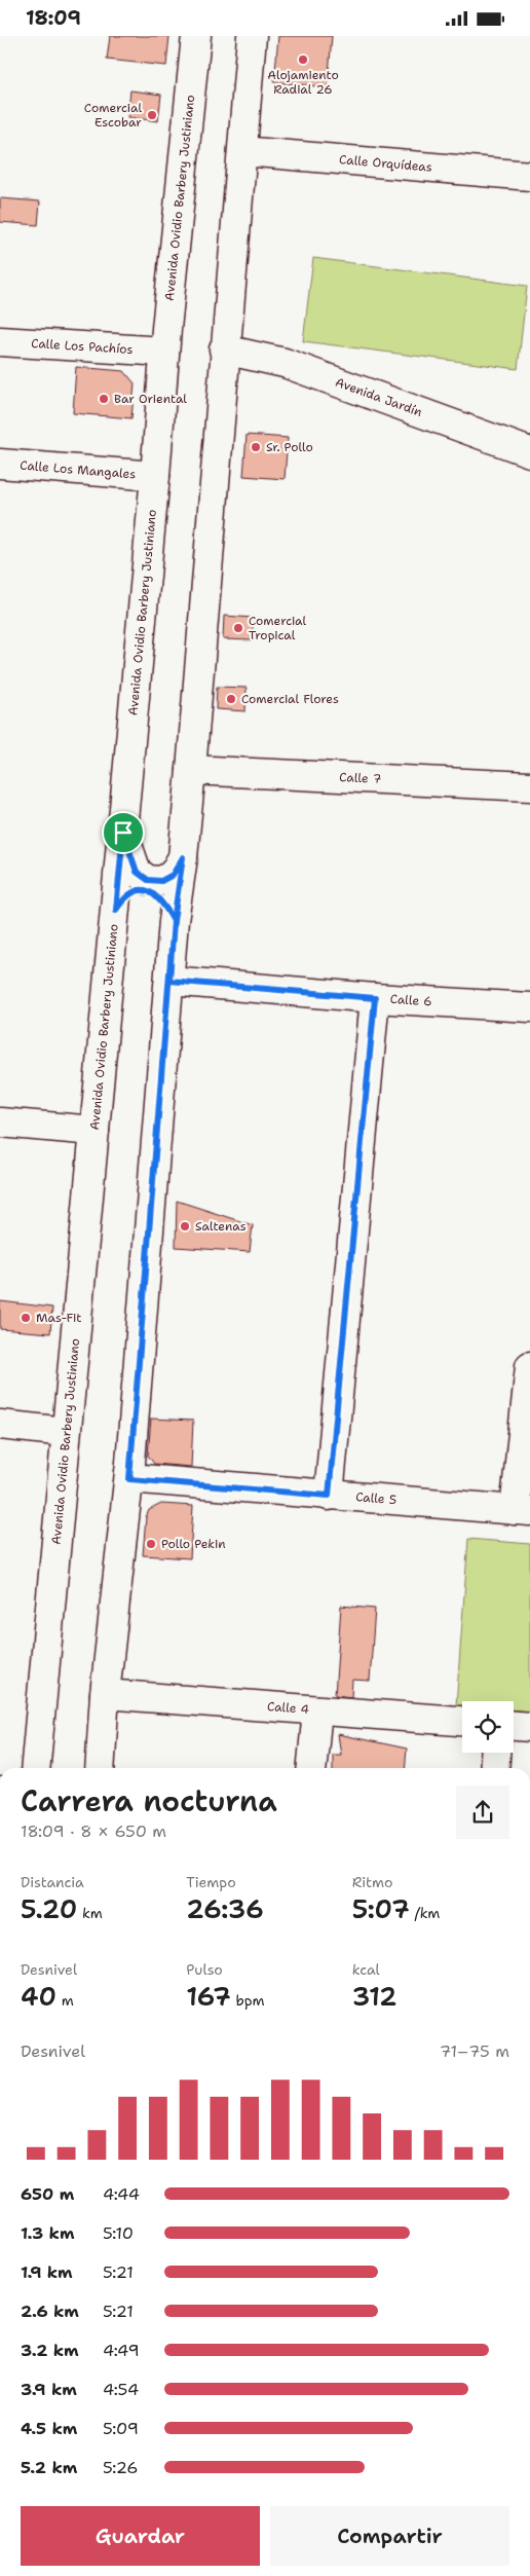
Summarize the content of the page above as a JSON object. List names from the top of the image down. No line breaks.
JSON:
{"streets":{"main road":["Calle Orquídeas","Avenida Ovidio Barbery Justiniano","Calle Los Pachíos","Avenida Jardín","Calle Los Mangales","Calle 7","Calle 6","Calle 5","Calle 4"]},"crossings":[["Avenida Ovidio Barbery Justiniano","Calle Los Pachíos"],["Avenida Ovidio Barbery Justiniano","Calle Los Mangales"]],"places":["Alojamiento Radial 26","Comercial Escobar","Bar Oriental","Sr. Pollo","Comercial Tropical","Comercial Flores","Saltenas","Mas-Fit","Pollo Pekin"],"page":{"status":"18:09","heading":["Carrera nocturna","18:09 · 8 × 650 m"],"stats":[["Distancia","5.20 km"],["Tiempo","26:36"],["Ritmo","5:07 /km"],["Desnivel","40 m"],["Pulso","167 bpm"],["kcal","312"]],"chart":["Desnivel","71–75 m"],"list":[{"name":"650 m","note":"4:44"},{"name":"1.3 km","note":"5:10"},{"name":"1.9 km","note":"5:21"},{"name":"2.6 km","note":"5:21"},{"name":"3.2 km","note":"4:49"},{"name":"3.9 km","note":"4:54"},{"name":"4.5 km","note":"5:09"},{"name":"5.2 km","note":"5:26"}],"buttons":["Guardar","Compartir"]}}
